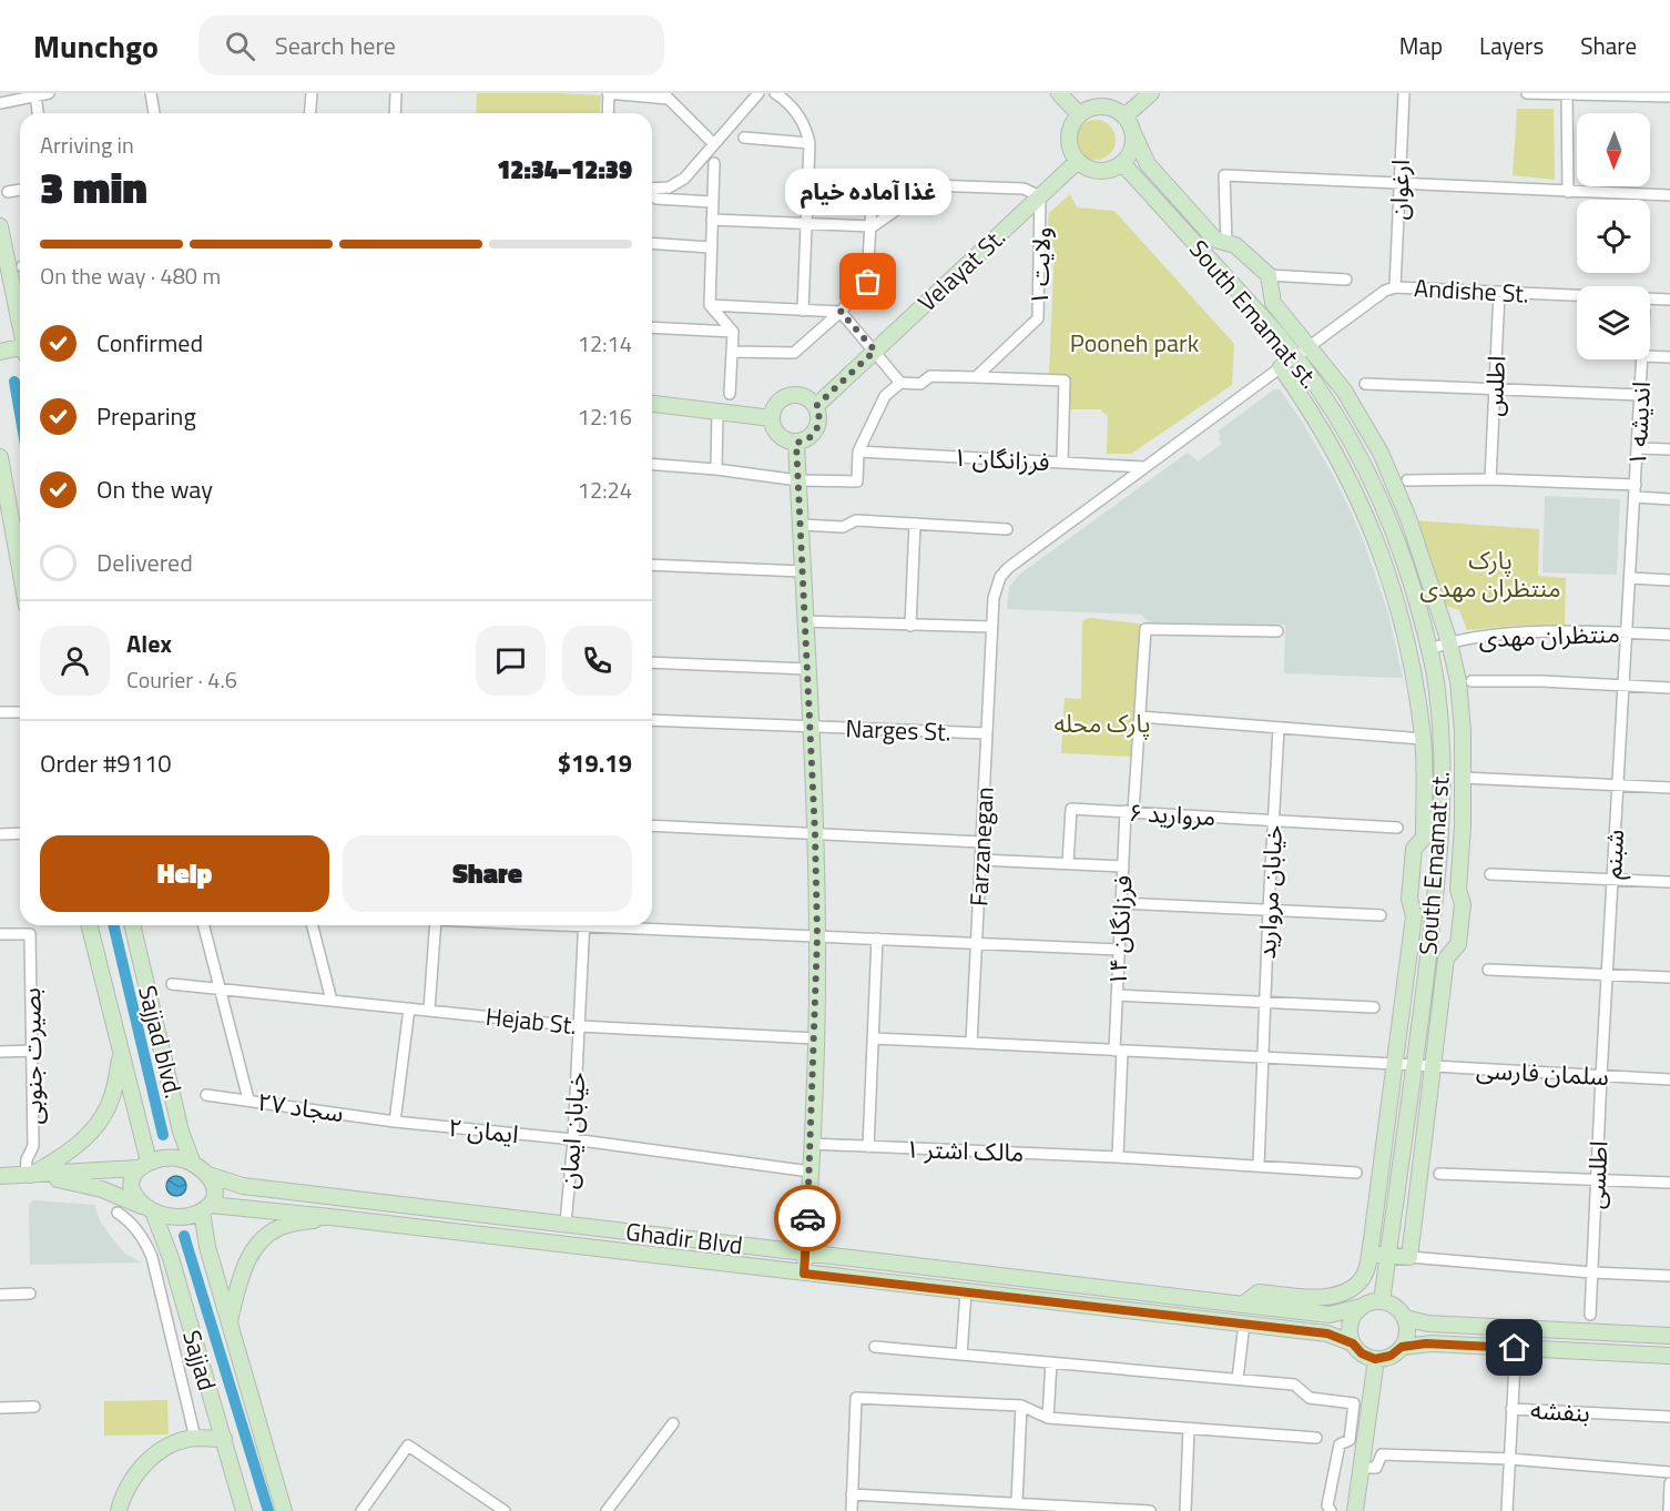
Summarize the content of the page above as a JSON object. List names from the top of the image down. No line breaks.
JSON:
{"streets":{"main road":["Velayat St.","South Emamat st.","Sajjad blvd.","Ghadir Blvd","Sajjad"],"street":["ارغوان","ولایت ۱","Andishe St.","اطلس","اندیشه ۱","فرزانگان ۱","منتظران مهدی","Narges St.","مروارید ۶","Farzanegan","شبنم","خیابان مروارید","فرزانگان ۱۴","Hejab St.","بصیرت جنوبی","سلمان فارسی","سجاد ۲۷","ایمان ۲","خیابان ایمان","مالک اشتر ۱","اطلسی","بنفشه"]},"crossings":[["ارغوان","Andishe St."],["ولایت ۱","Velayat St."],["Andishe St.","South Emamat st."],["Andishe St.","اطلس"],["Andishe St.","Farzanegan"],["South Emamat st.","منتظران مهدی"],["South Emamat st.","Farzanegan"],["South Emamat st.","سلمان فارسی"],["South Emamat st.","Ghadir Blvd"],["اندیشه ۱","شبنم"],["فرزانگان ۱","Farzanegan"],["منتظران مهدی","شبنم"],["Narges St.","Farzanegan"],["مروارید ۶","خیابان مروارید"],["مروارید ۶","فرزانگان ۱۴"],["شبنم","سلمان فارسی"],["شبنم","اطلسی"],["خیابان مروارید","مالک اشتر ۱"],["فرزانگان ۱۴","مالک اشتر ۱"],["Hejab St.","خیابان ایمان"],["Sajjad blvd.","Ghadir Blvd"],["Sajjad blvd.","Sajjad"],["سلمان فارسی","اطلسی"],["سجاد ۲۷","ایمان ۲"],["ایمان ۲","خیابان ایمان"],["خیابان ایمان","Ghadir Blvd"],["Ghadir Blvd","Sajjad"]],"parks":["Pooneh park","پارک منتظران مهدی","پارک محله"],"places":["غذا آماده خیام"],"north":"bottom","page":{"header":"Munchgo","search":"Search here","nav":["Map","Layers","Share"],"heading":["3 min","Arriving in","12:34–12:39"],"panel":["Alex","Courier · 4.6","Order #9110","$19.19"],"bubble":"غذا آماده خیام","bar":"On the way · 480 m","list":[["Confirmed","12:14"],["Preparing","12:16"],["On the way","12:24"],"Delivered"],"buttons":["Help","Share"]}}
